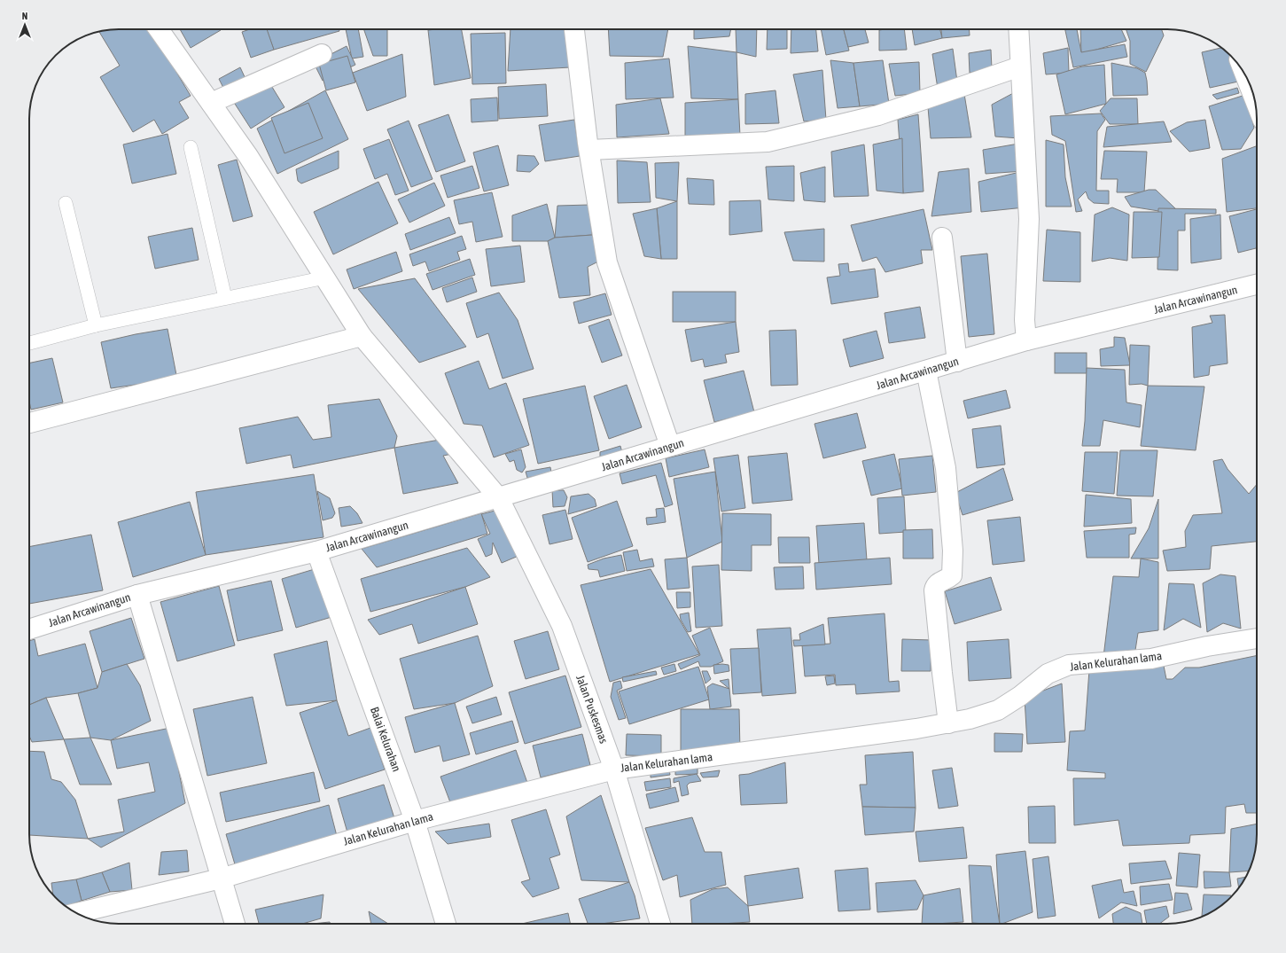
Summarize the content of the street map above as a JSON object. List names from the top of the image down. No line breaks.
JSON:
{"streets":{"street":["Jalan Arcawinangun","Jalan Kelurahan lama","Jalan Puskesmas","Balai Kelurahan"]},"crossings":[["Jalan Arcawinangun","Jalan Puskesmas"],["Jalan Arcawinangun","Balai Kelurahan"],["Jalan Kelurahan lama","Jalan Puskesmas"],["Jalan Kelurahan lama","Balai Kelurahan"]],"north":"top"}
